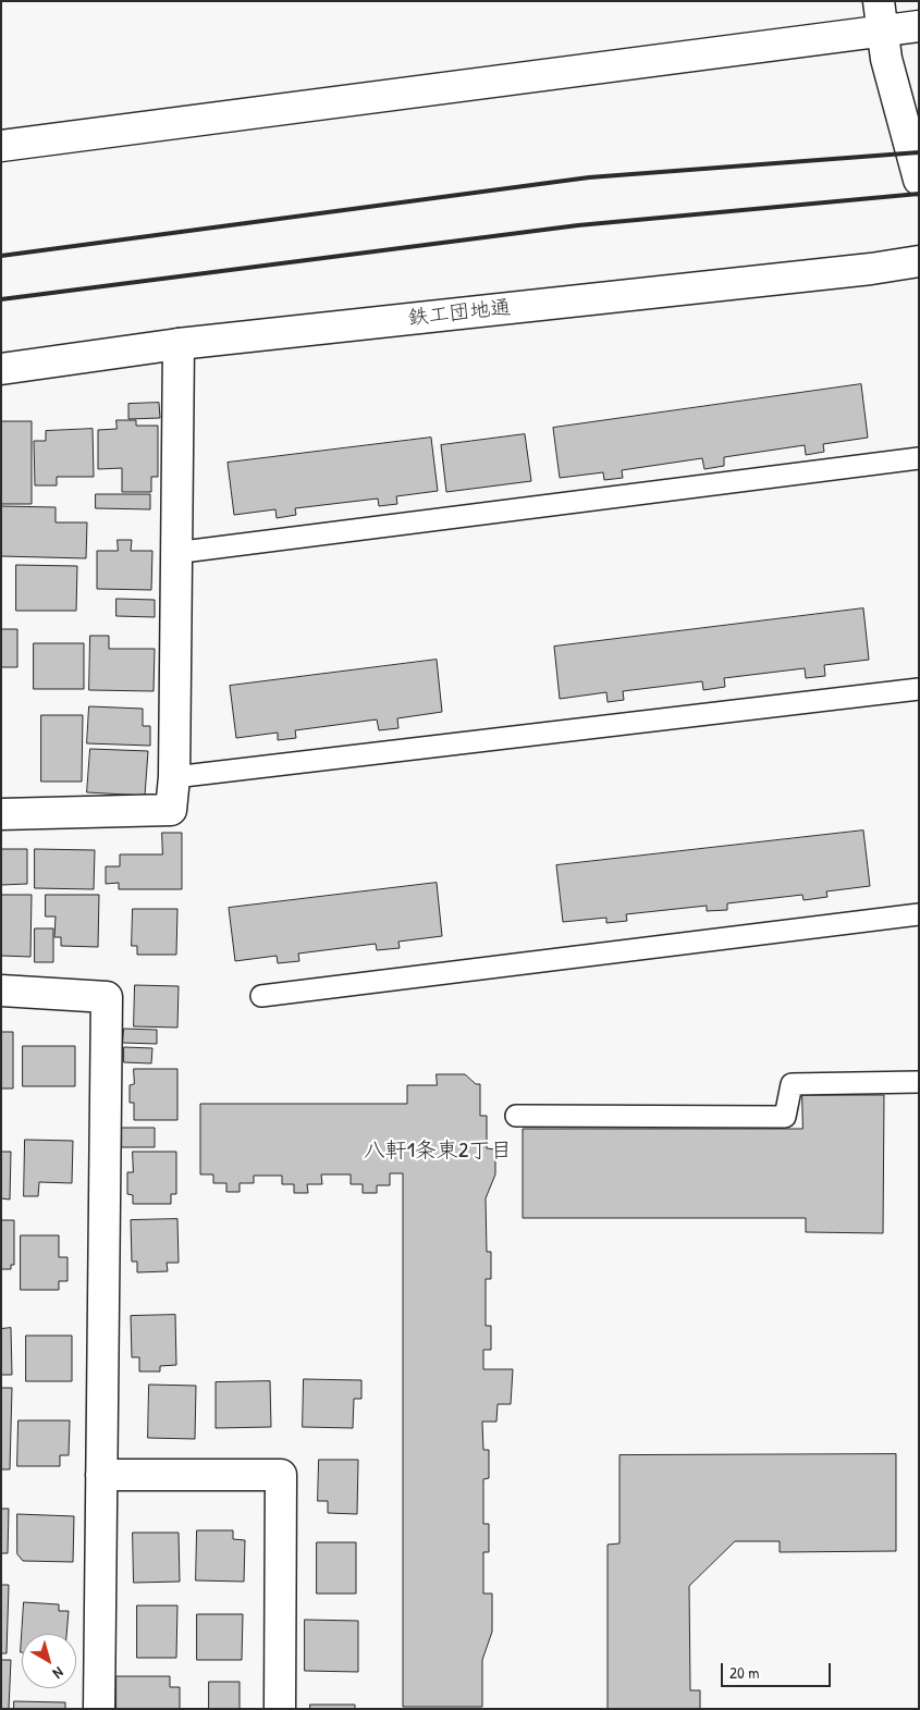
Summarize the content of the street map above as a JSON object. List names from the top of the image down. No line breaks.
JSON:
{"streets":{"street":["鉄工団地通"]},"districts":["八軒1条東2丁目"],"scale_bar":"20 m","north":"bottom right"}
